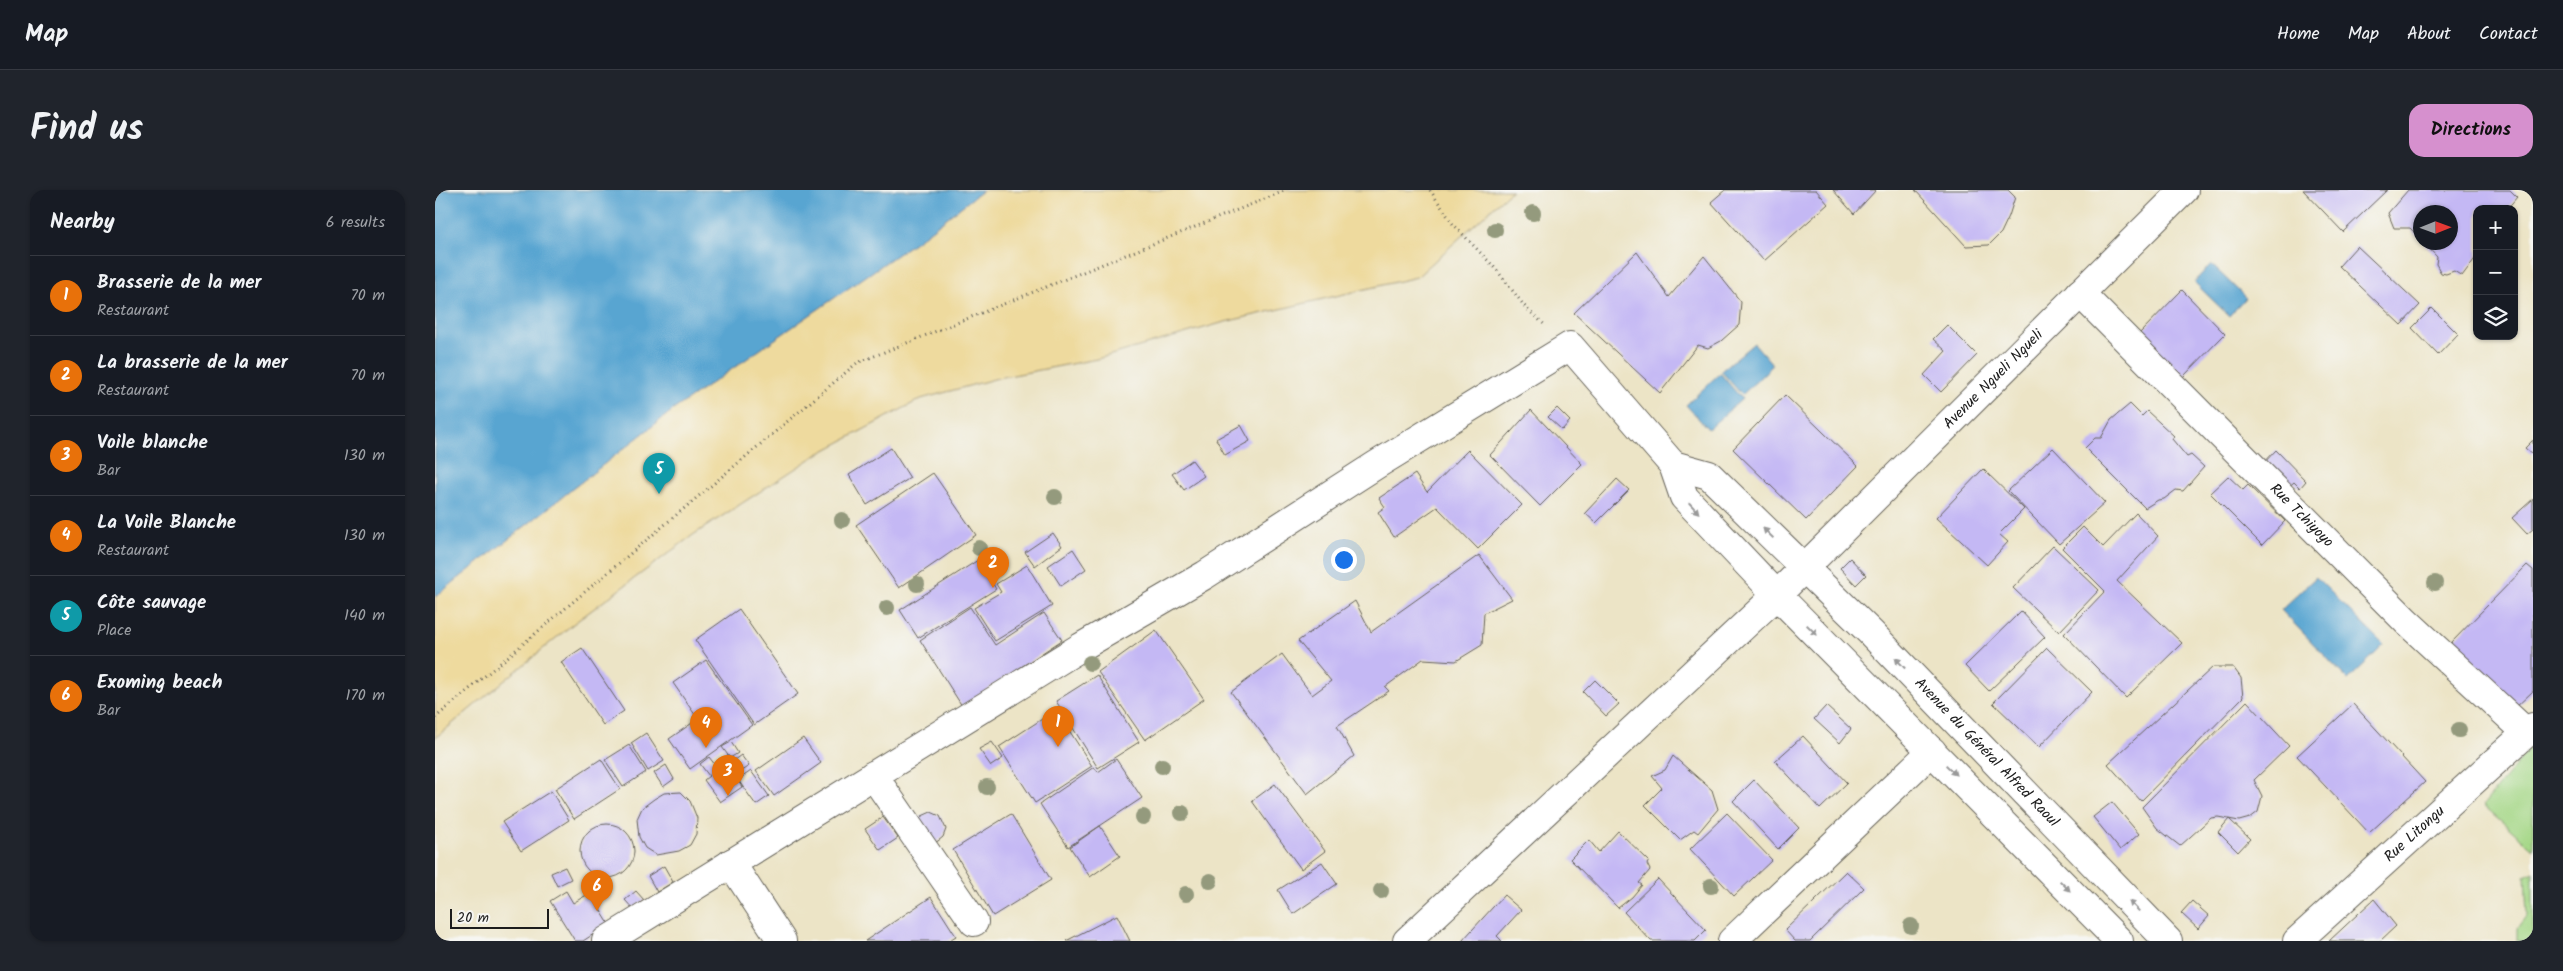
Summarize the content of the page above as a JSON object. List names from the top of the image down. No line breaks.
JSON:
{"streets":{"street":["Avenue Ngueli Ngueli","Rue Tchiyoyo","Avenue du Général Alfred Raoul","Rue Litongu"]},"crossings":[["Avenue Ngueli Ngueli","Rue Tchiyoyo"],["Avenue Ngueli Ngueli","Avenue du Général Alfred Raoul"],["Rue Tchiyoyo","Rue Litongu"]],"scale_bar":"20 m","north":"right","page":{"header":"Map","nav":["Home","Map","About","Contact"],"title":"Find us","buttons":"Directions","heading":["Nearby","6 results"],"map_buttons":["+","−"],"list":[{"mark":"1","name":"Brasserie de la mer","note":"Restaurant","value":"70 m"},{"mark":"2","name":"La brasserie de la mer","note":"Restaurant","value":"70 m"},{"mark":"3","name":"Voile blanche","note":"Bar","value":"130 m"},{"mark":"4","name":"La Voile Blanche","note":"Restaurant","value":"130 m"},{"mark":"5","name":"Côte sauvage","note":"Place","value":"140 m"},{"mark":"6","name":"Exoming beach","note":"Bar","value":"170 m"}],"pins":["5","2","1","4","3","6"],"scale":"20 m"}}
